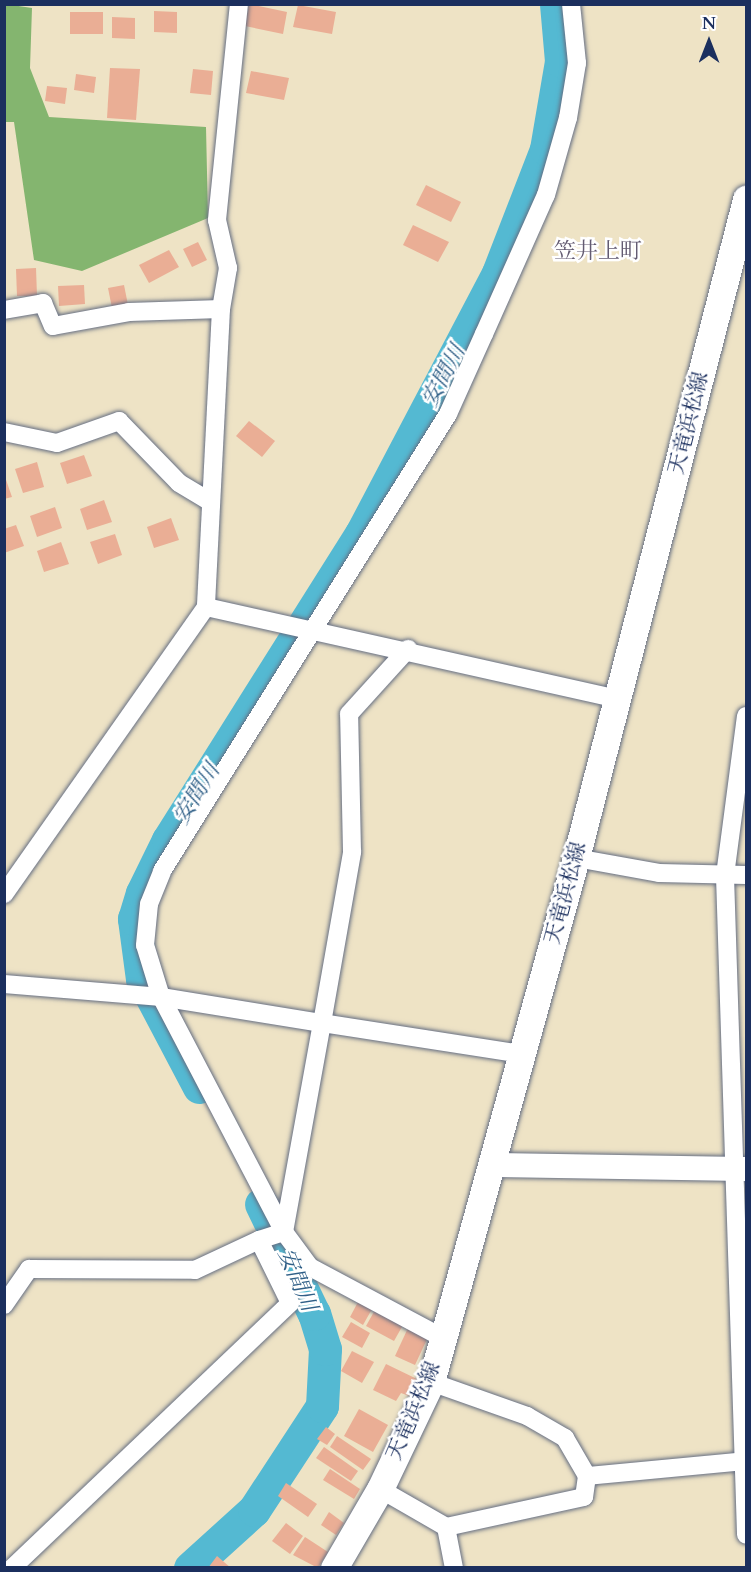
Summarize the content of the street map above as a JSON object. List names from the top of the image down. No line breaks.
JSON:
{"streets":{"main road":["天竜浜松線"]},"districts":["笠井上町"],"water":["安間川"],"north":"top"}
